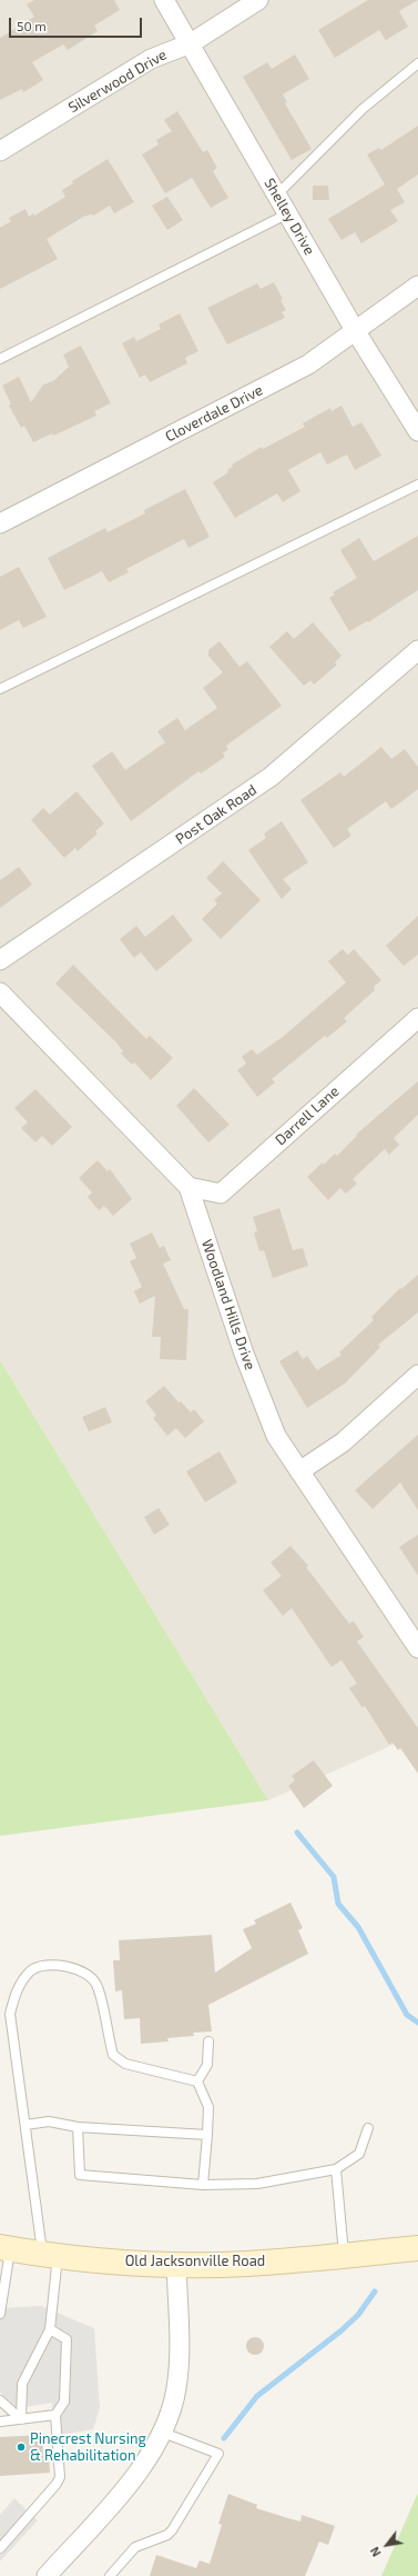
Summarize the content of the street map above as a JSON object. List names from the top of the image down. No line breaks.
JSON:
{"streets":{"main road":["Old Jacksonville Road"],"street":["Silverwood Drive","Shelley Drive","Cloverdale Drive","Post Oak Road","Darrell Lane","Woodland Hills Drive"]},"crossings":[["Silverwood Drive","Shelley Drive"],["Shelley Drive","Cloverdale Drive"],["Darrell Lane","Woodland Hills Drive"]],"places":["Pinecrest Nursing & Rehabilitation"],"scale_bar":"50 m","north":"bottom left"}
